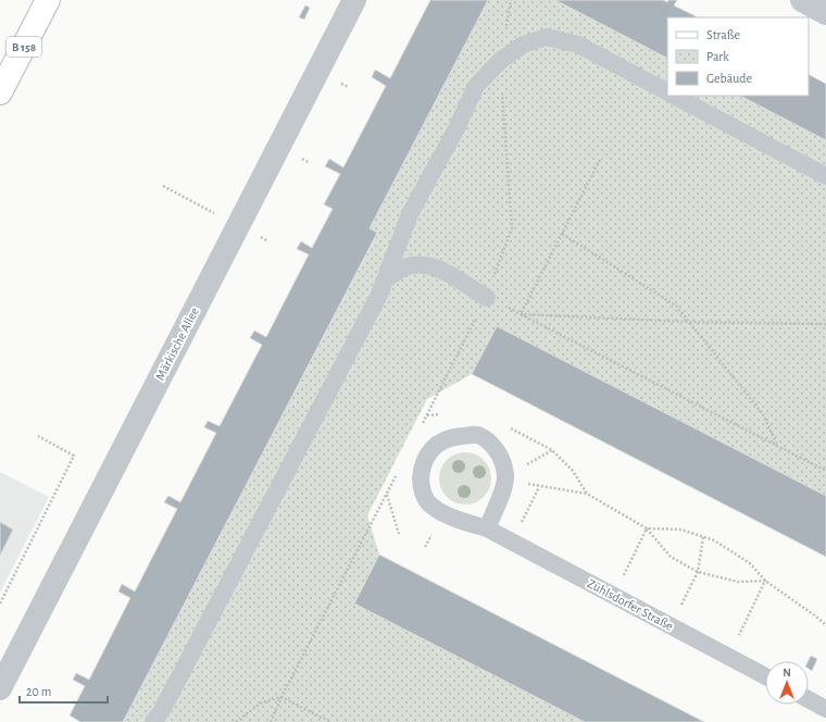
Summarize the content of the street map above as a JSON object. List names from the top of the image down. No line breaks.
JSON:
{"streets":{"main road":["B 158"],"street":["Märkische Allee"],"lane":["Zühlsdorfer Straße"]},"legend":["Straße","Park","Gebäude"],"scale_bar":"20 m","north":"top"}
